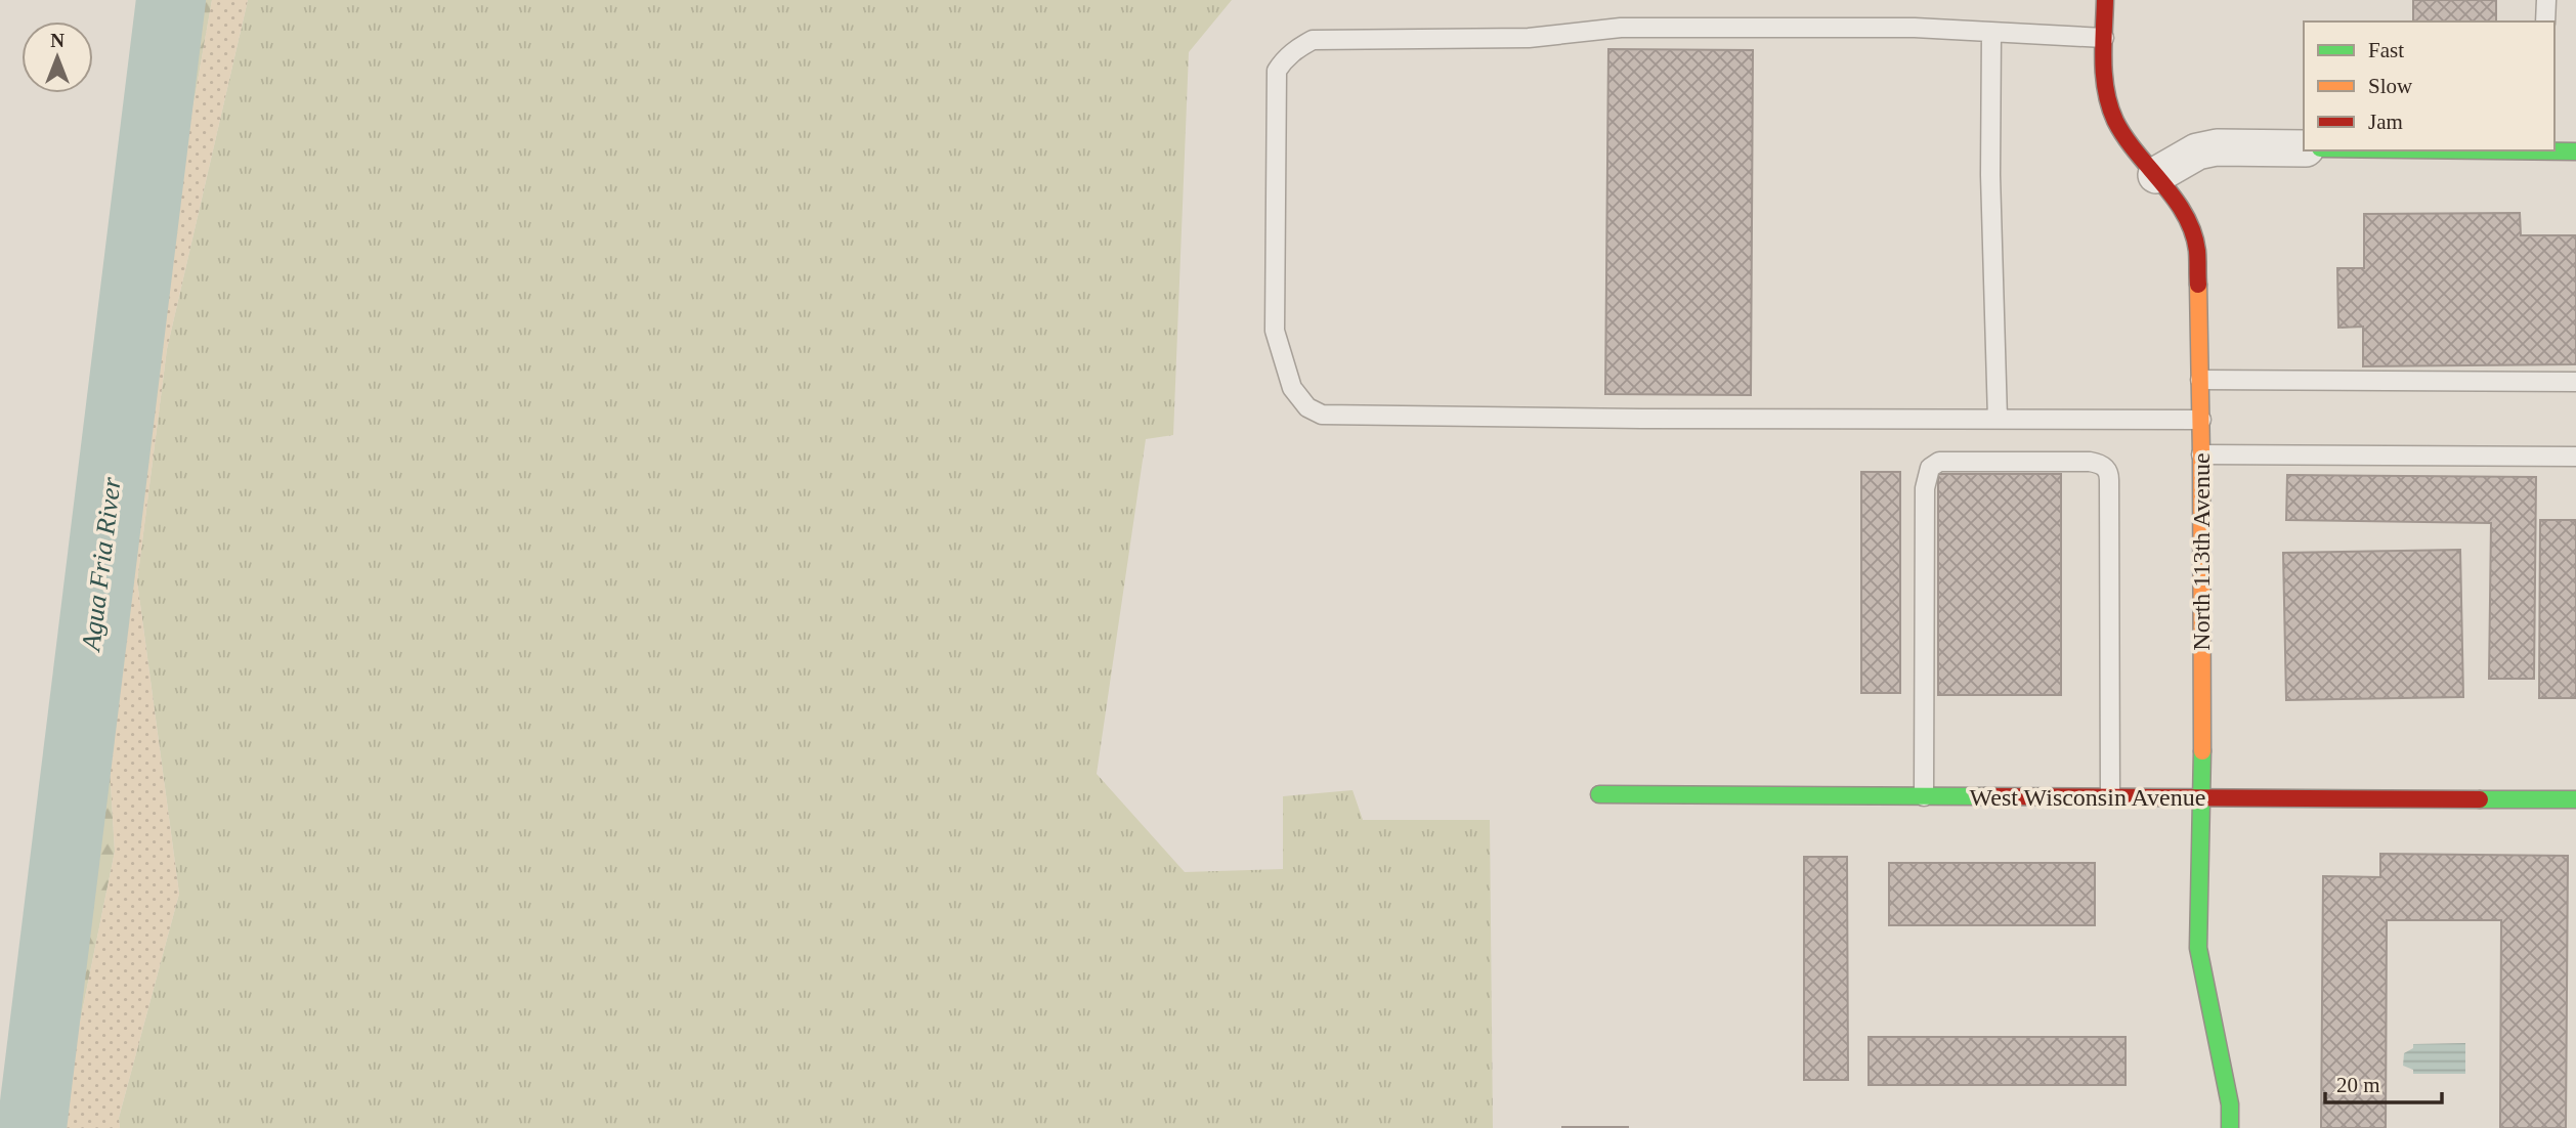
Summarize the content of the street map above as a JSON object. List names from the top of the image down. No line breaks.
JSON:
{"streets":{"street":["North 113th Avenue","West Wisconsin Avenue"]},"crossings":[["North 113th Avenue","West Wisconsin Avenue"]],"water":["Agua Fria River"],"legend":["Fast","Slow","Jam"],"scale_bar":"20 m","north":"top"}
